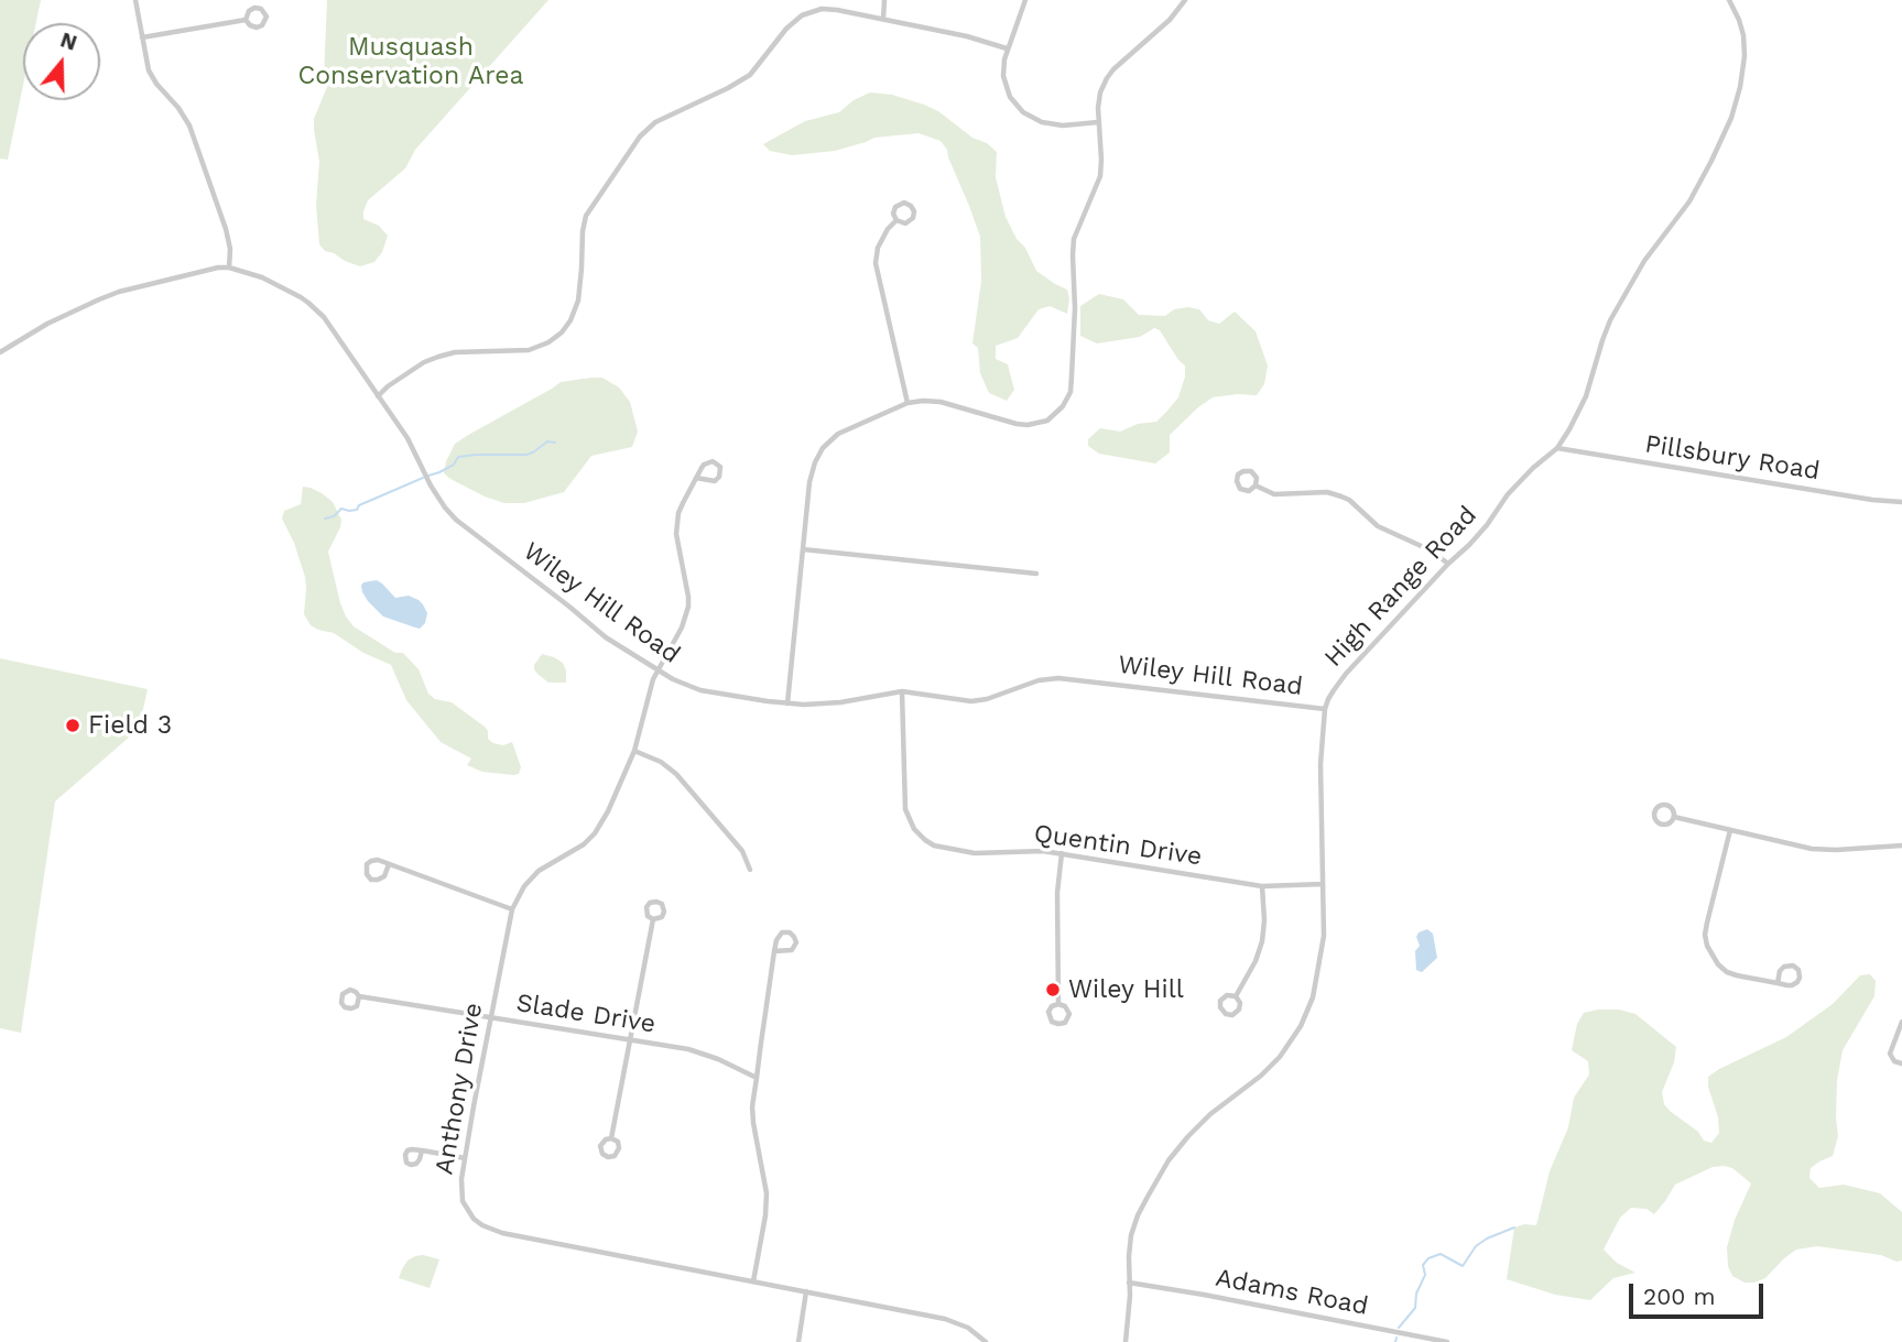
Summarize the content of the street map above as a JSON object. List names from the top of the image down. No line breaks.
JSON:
{"streets":{"street":["Pillsbury Road","High Range Road","Wiley Hill Road","Quentin Drive","Slade Drive","Anthony Drive","Adams Road"]},"crossings":[["Pillsbury Road","High Range Road"],["High Range Road","Wiley Hill Road"],["High Range Road","Quentin Drive"],["High Range Road","Adams Road"],["Wiley Hill Road","Quentin Drive"],["Wiley Hill Road","Anthony Drive"],["Slade Drive","Anthony Drive"]],"parks":["Musquash Conservation Area"],"places":["Field 3","Wiley Hill"],"scale_bar":"200 m","north":"top"}
